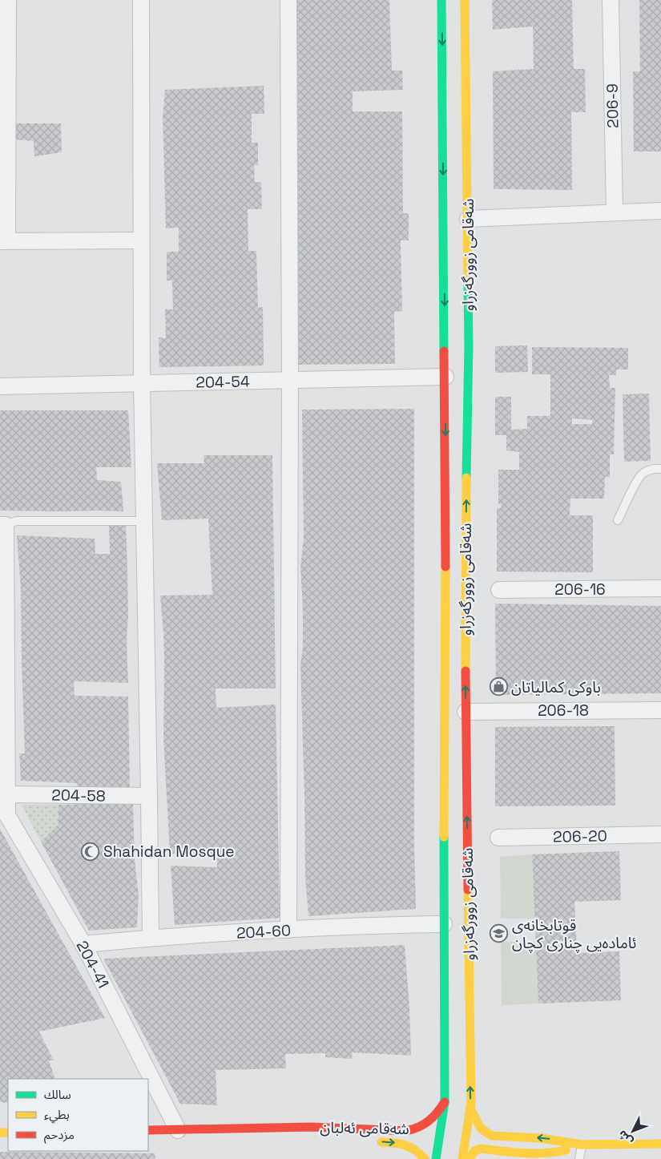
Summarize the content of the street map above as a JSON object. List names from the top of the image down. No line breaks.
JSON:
{"streets":{"main road":["شەقامی زوورگەزراو","شەقامی ئەلبان"],"street":["206-9","204-54","206-16","206-18","204-58","206-20","204-60","204-41"]},"crossings":[["شەقامی زوورگەزراو","204-54"],["شەقامی زوورگەزراو","206-18"],["شەقامی زوورگەزراو","204-60"],["شەقامی زوورگەزراو","شەقامی ئەلبان"],["204-58","204-41"],["204-60","204-41"],["204-41","شەقامی ئەلبان"]],"places":{"shop":["باوکی کمالیاتان"],"mosque":["Shahidan Mosque"],"school or university":["قوتابخانەی ئامادەیی چناری کچان"]},"legend":["سالك","بطيء","مزدحم"],"north":"bottom left"}
